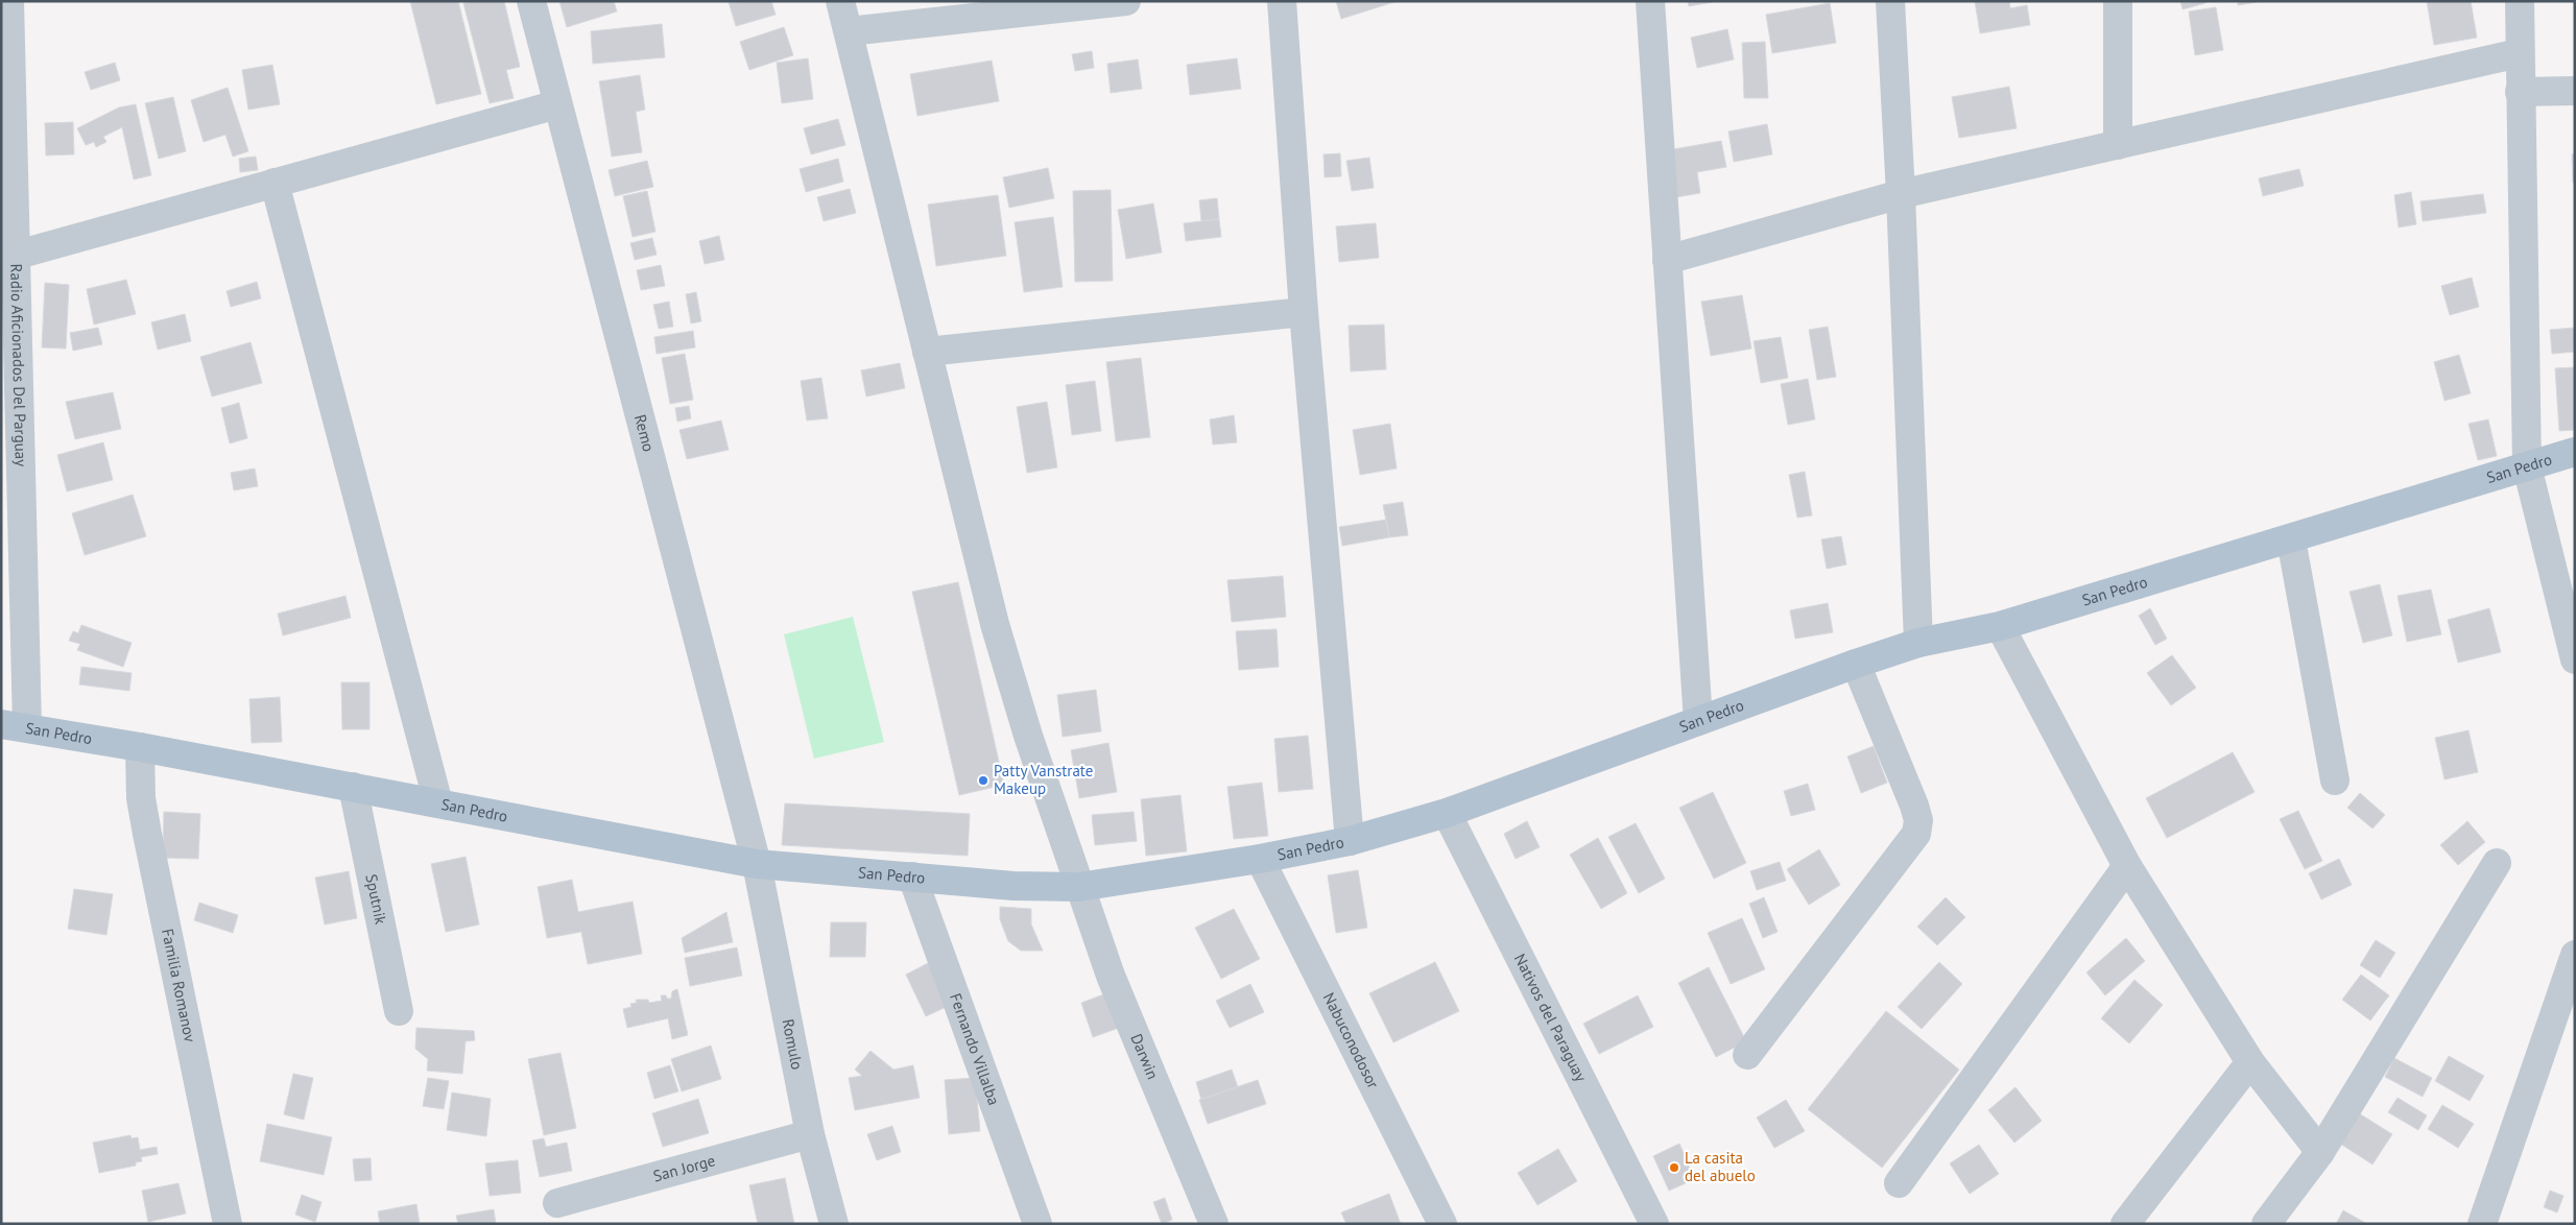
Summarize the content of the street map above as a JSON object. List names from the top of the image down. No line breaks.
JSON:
{"streets":{"main road":["San Pedro"],"street":["Radio Aficionados Del Parguay","Remo","Sputnik","Familia Romanov","Nativos del Paraguay","Nabuconodosor","Romulo","Fernando Villalba","Darwin","San Jorge"]},"crossings":[["Radio Aficionados Del Parguay","San Pedro"],["Remo","San Pedro"],["Remo","Romulo"],["San Pedro","Sputnik"],["San Pedro","Familia Romanov"],["San Pedro","Nativos del Paraguay"],["San Pedro","Nabuconodosor"],["San Pedro","Romulo"],["San Pedro","Fernando Villalba"],["San Pedro","Darwin"],["Romulo","San Jorge"]],"places":["Patty Vanstrate Makeup","La casita del abuelo"]}
